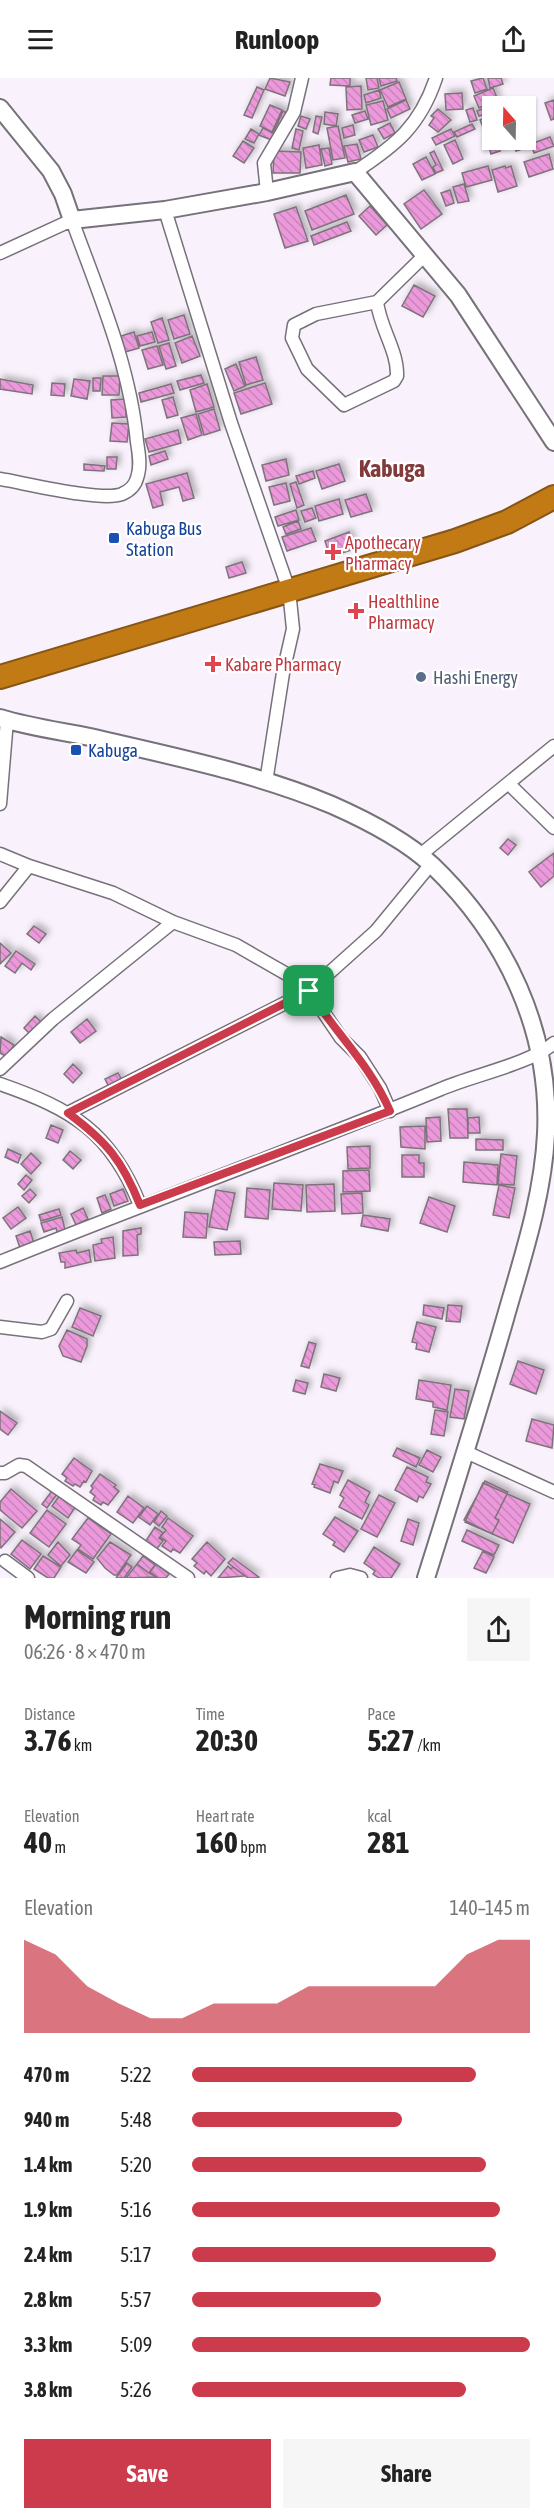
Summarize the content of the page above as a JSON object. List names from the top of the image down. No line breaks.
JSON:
{"districts":["Kabuga"],"places":{"transit":["Kabuga Bus Station","Kabuga"],"health":["Apothecary Pharmacy","Healthline Pharmacy","Kabare Pharmacy"],"other":["Hashi Energy"]},"north":"top","page":{"header":"Runloop","heading":["Morning run","06:26 · 8 × 470 m"],"stats":[["Distance","3.76 km"],["Time","20:30"],["Pace","5:27 /km"],["Elevation","40 m"],["Heart rate","160 bpm"],["kcal","281"]],"chart":["Elevation","140–145 m"],"list":[{"name":"470 m","note":"5:22"},{"name":"940 m","note":"5:48"},{"name":"1.4 km","note":"5:20"},{"name":"1.9 km","note":"5:16"},{"name":"2.4 km","note":"5:17"},{"name":"2.8 km","note":"5:57"},{"name":"3.3 km","note":"5:09"},{"name":"3.8 km","note":"5:26"}],"buttons":["Save","Share"]}}
